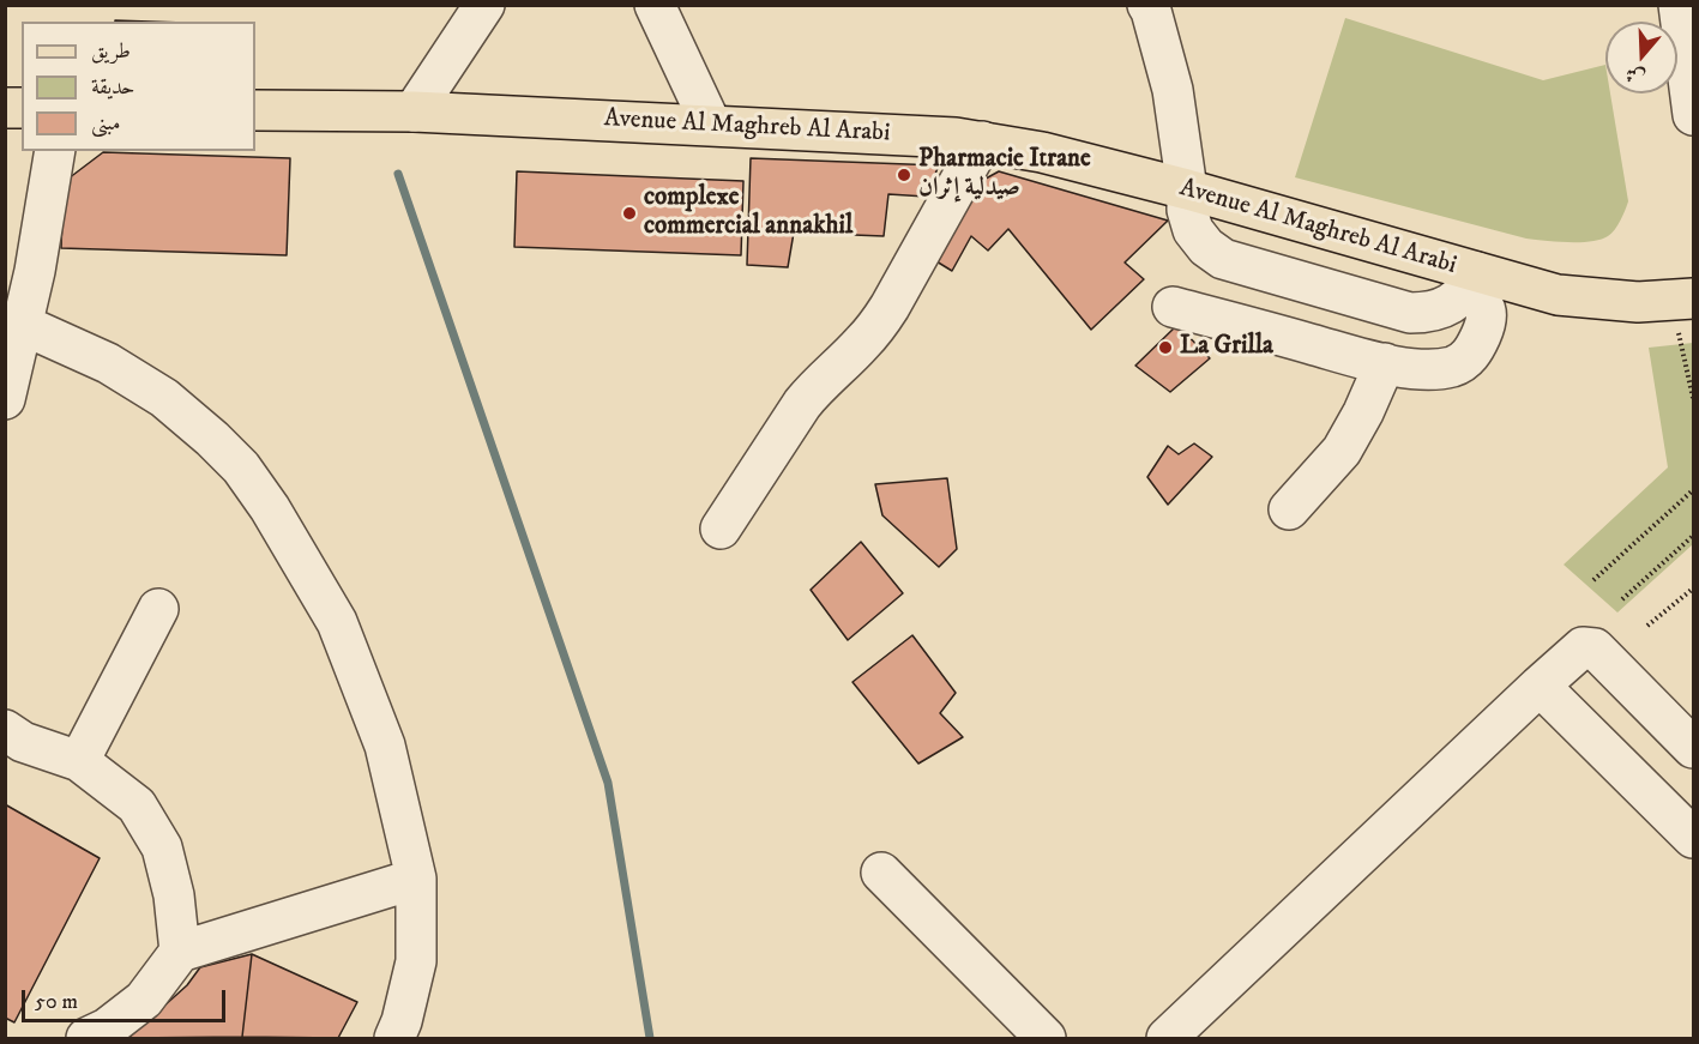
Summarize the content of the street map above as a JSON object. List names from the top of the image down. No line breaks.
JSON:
{"streets":{"main road":["Avenue Al Maghreb Al Arabi"]},"places":["Pharmacie Itrane صيدلية إثران","complexe commercial annakhil","La Grilla"],"legend":["طريق","حديقة","مبنى"],"scale_bar":"50 m","north":"bottom"}
